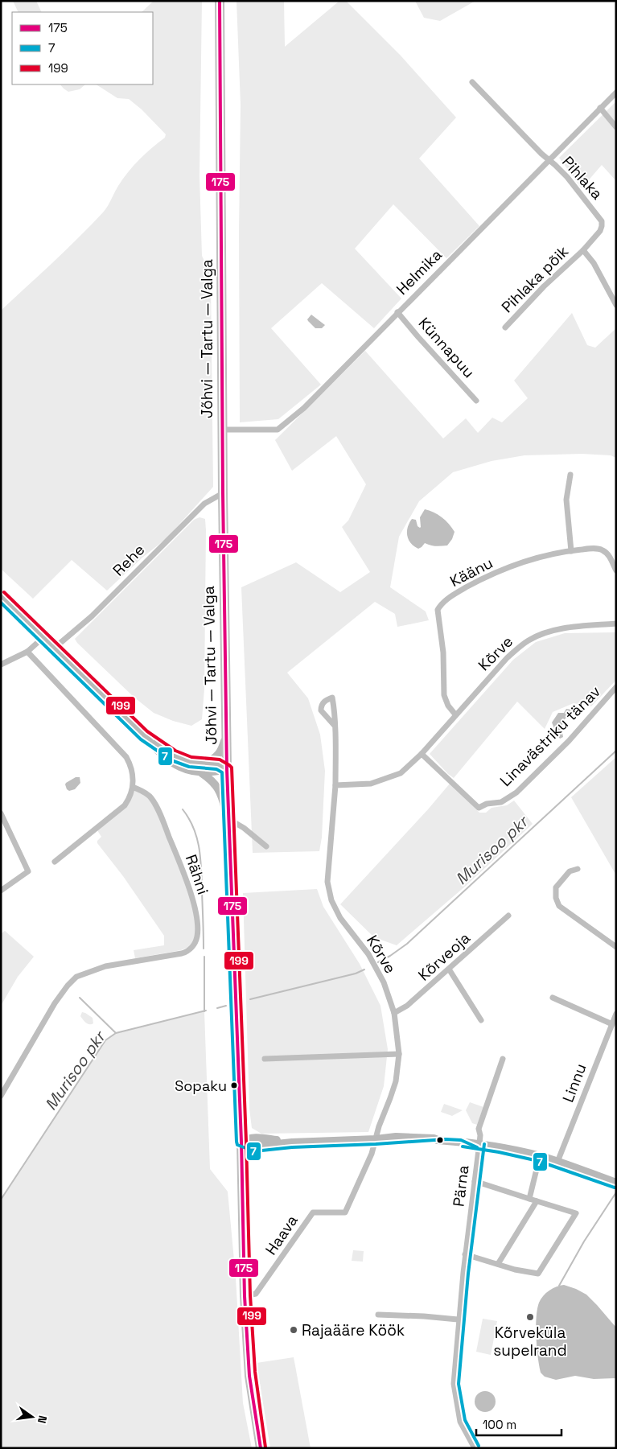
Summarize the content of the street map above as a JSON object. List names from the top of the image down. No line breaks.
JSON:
{"streets":{"highway":["Jõhvi — Tartu — Valga"],"street":["Pihlaka","Helmika","Pihlaka põik","Künnapuu","Rehe","Käänu","Kõrve","Linavästriku tänav","Rähni","Kõrveoja","Linnu","Pärna","Haava"]},"crossings":[["Pihlaka","Helmika"],["Pihlaka","Pihlaka põik"],["Helmika","Jõhvi — Tartu — Valga"],["Helmika","Künnapuu"],["Jõhvi — Tartu — Valga","Rehe"],["Jõhvi — Tartu — Valga","Haava"],["Käänu","Kõrve"],["Kõrve","Linavästriku tänav"],["Kõrve","Kõrveoja"],["Kõrve","Haava"]],"water":["Murisoo pkr"],"places":["Sopaku","Kõrveküla supelrand","Rajaääre Köök"],"lines":["transit line 175","transit line 199","transit line 7"],"legend":["175","7","199"],"scale_bar":"100 m","north":"right"}
